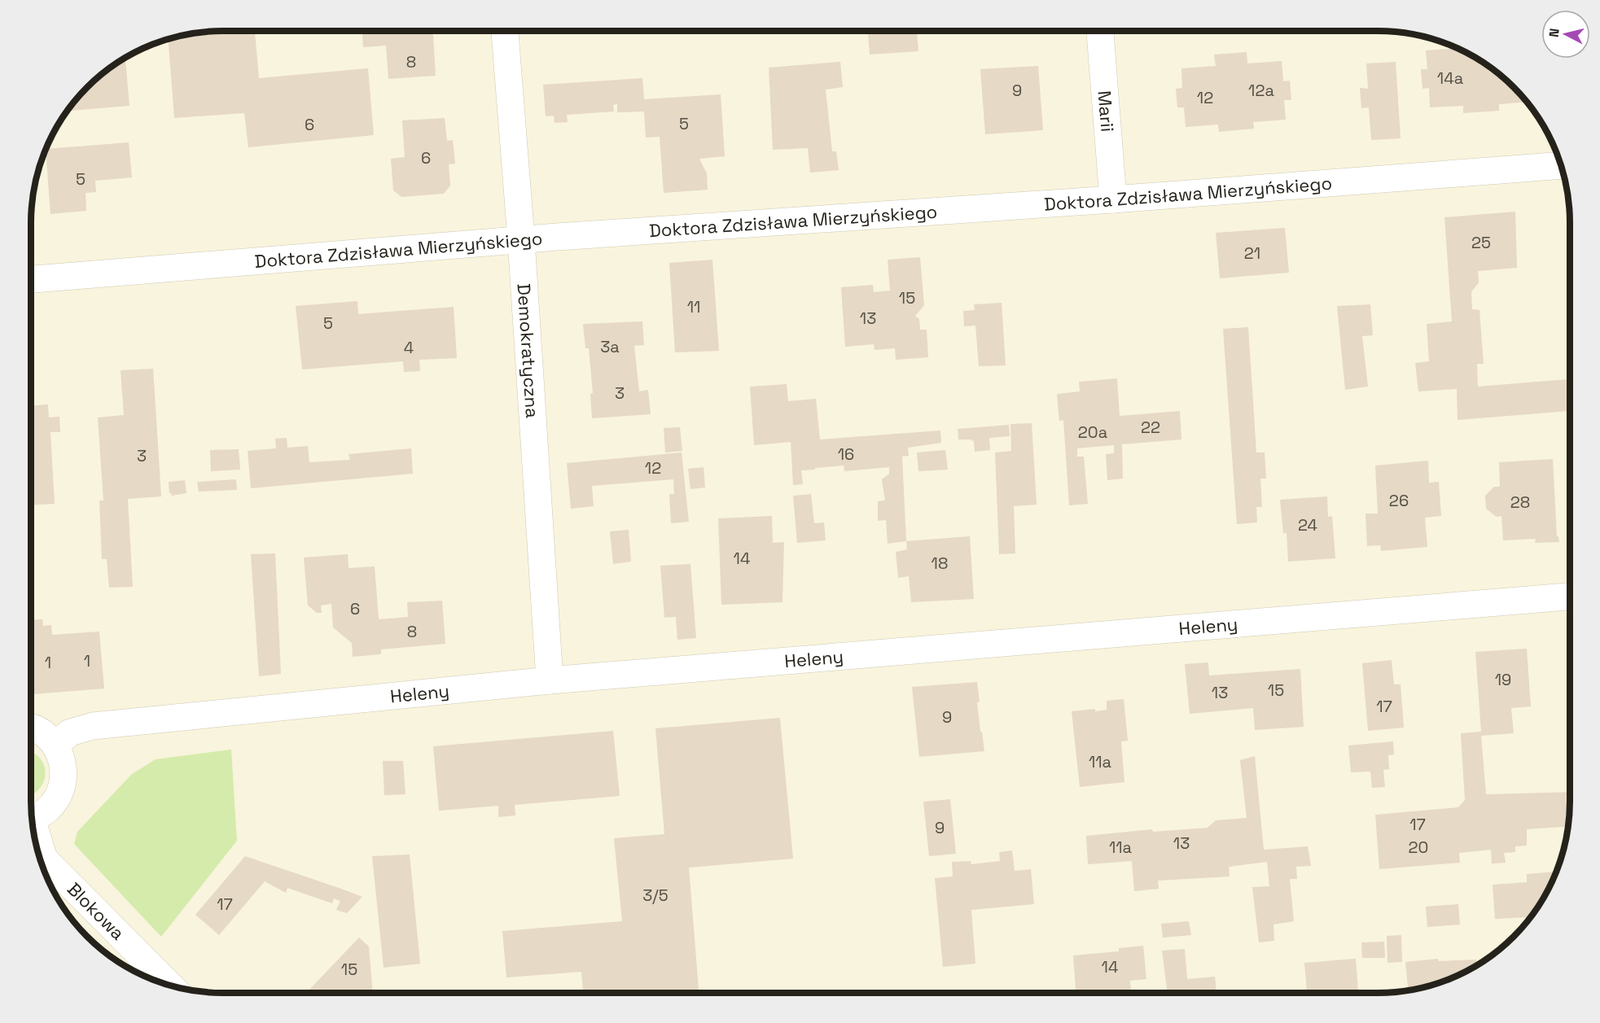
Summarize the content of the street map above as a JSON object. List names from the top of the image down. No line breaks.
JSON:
{"streets":{"street":["Marii","Doktora Zdzisława Mierzyńskiego","Demokratyczna","Heleny","Blokowa"]},"crossings":[["Marii","Doktora Zdzisława Mierzyńskiego"],["Doktora Zdzisława Mierzyńskiego","Demokratyczna"],["Demokratyczna","Heleny"]],"house_numbers":["8","14a","9","12a","12","5","6","6","5","25","21","15","11","13","5","3a","4","3","22","20a","16","3","12","26","28","24","14","18","6","8","1","1","19","15","13","17","9","11a","17","9","13","11a","20","3/5","17","14","15"],"north":"left"}
